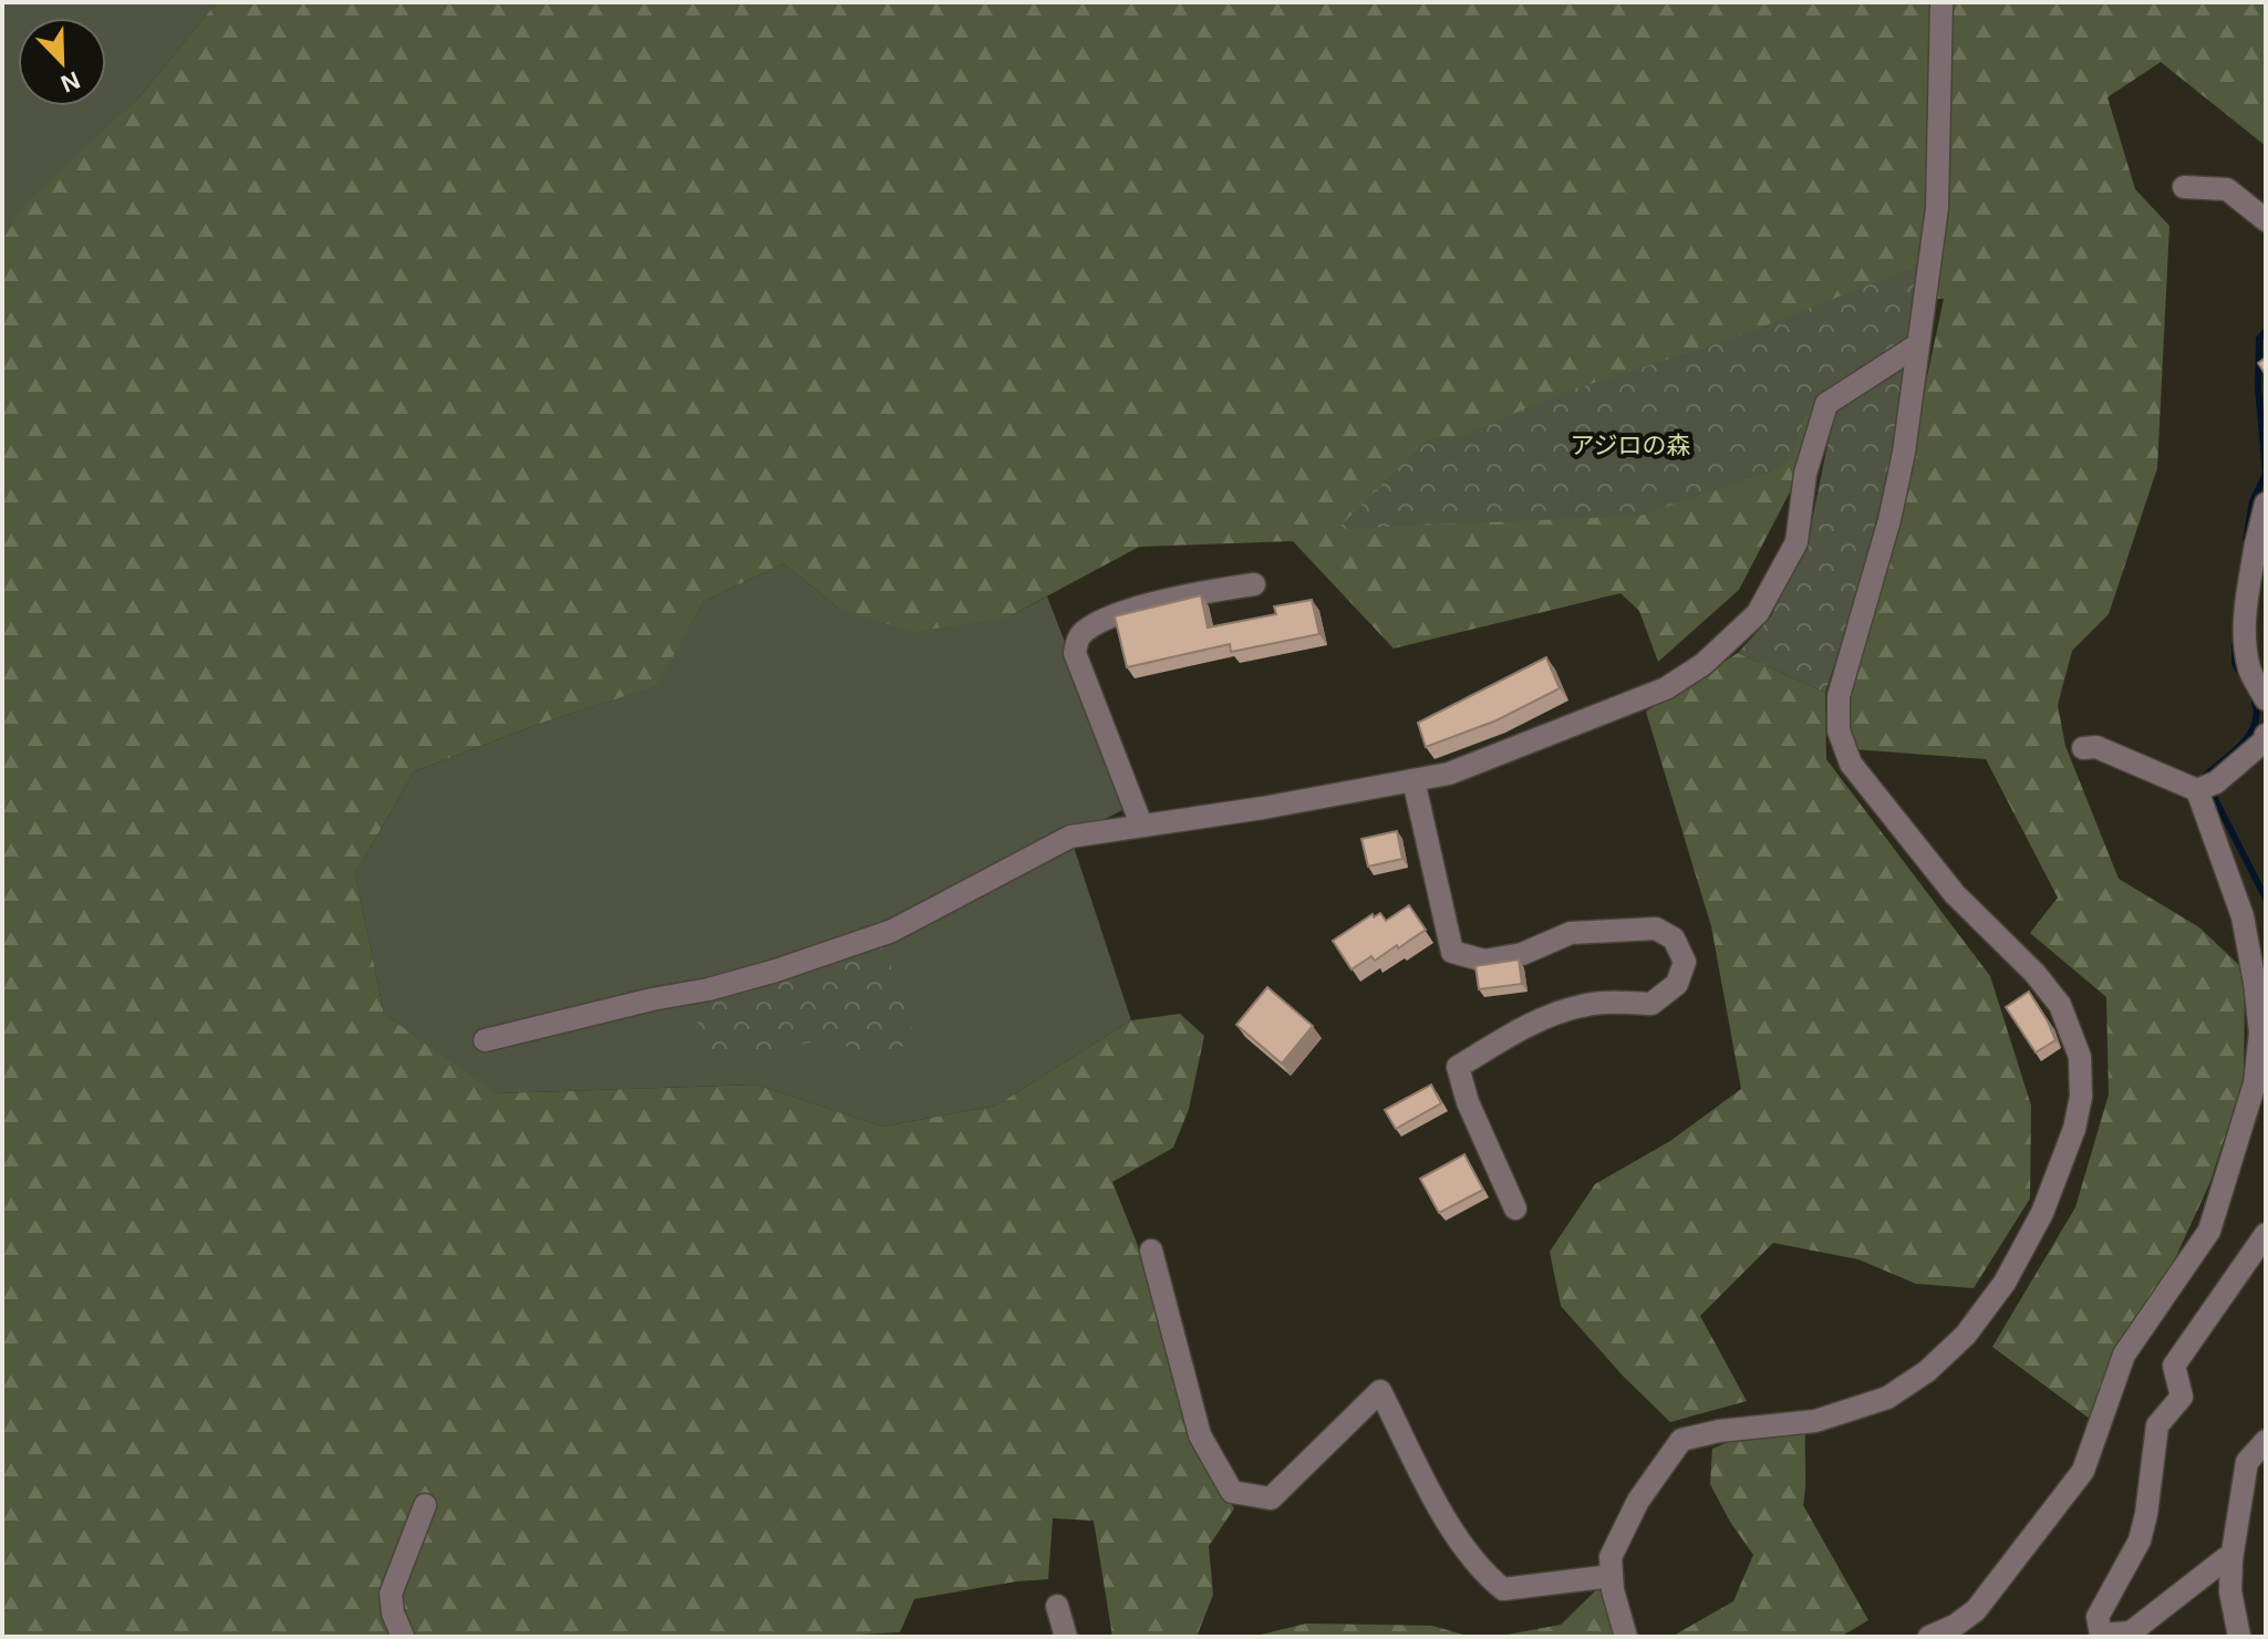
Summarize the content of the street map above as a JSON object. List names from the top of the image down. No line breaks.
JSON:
{"parks":["アジロの森"],"north":"bottom right"}
